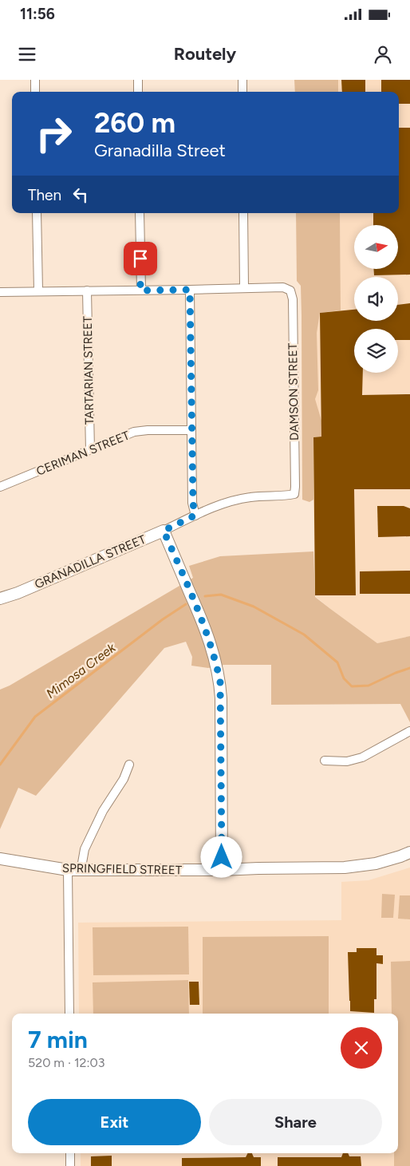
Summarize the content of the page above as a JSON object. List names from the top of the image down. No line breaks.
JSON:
{"streets":{"street":["TARTARIAN STREET","DAMSON STREET","CERIMAN STREET","GRANADILLA STREET","SPRINGFIELD STREET"]},"crossings":[["TARTARIAN STREET","CERIMAN STREET"],["DAMSON STREET","GRANADILLA STREET"]],"water":["Mimosa Creek"],"north":"right","page":{"status":"11:56","header":"Routely","turn":["260 m","Granadilla Street"],"then":"Then","heading":["7 min","520 m · 12:03"],"buttons":["Exit","Share"]}}
